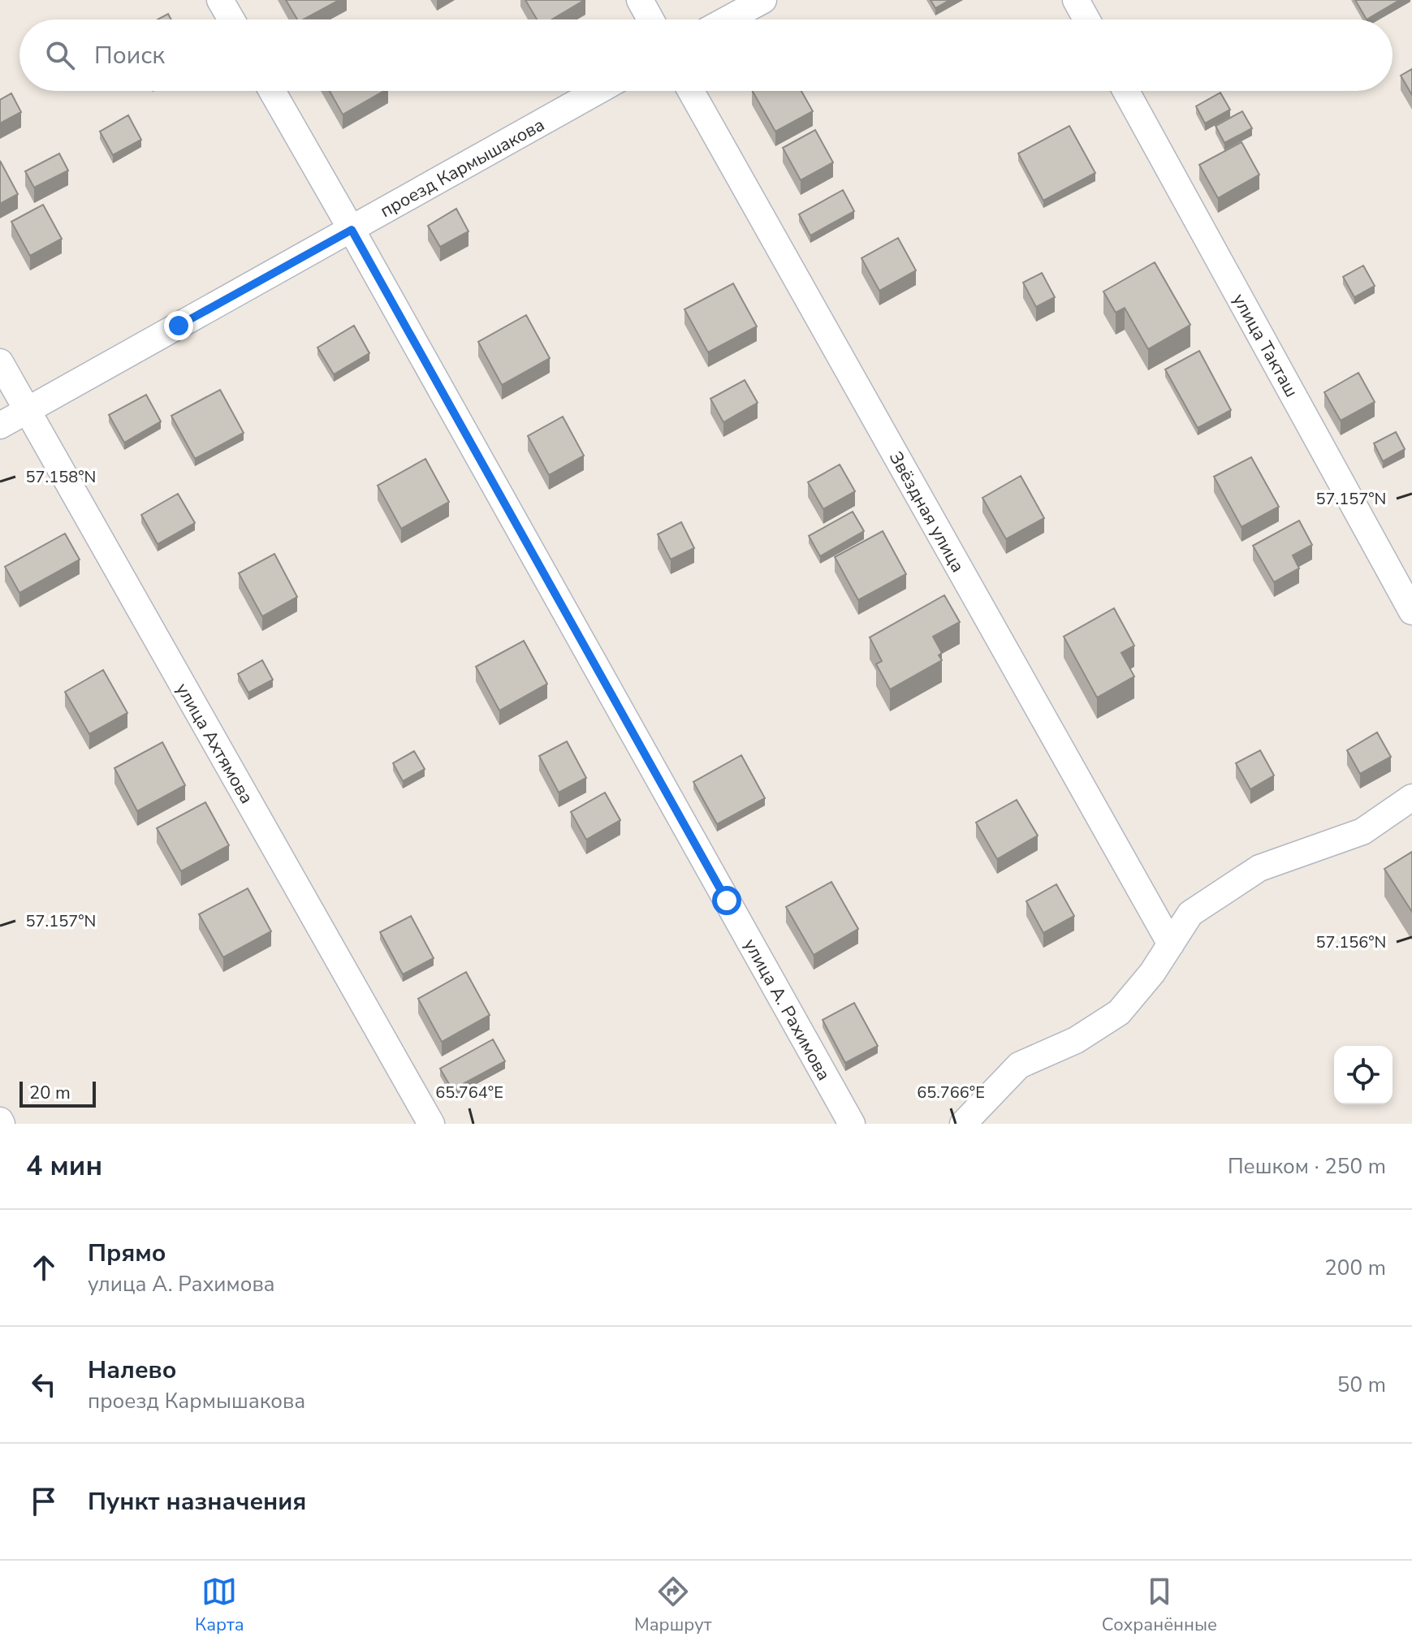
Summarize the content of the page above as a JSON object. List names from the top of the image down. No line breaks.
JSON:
{"streets":{"street":["проезд Кармышакова","улица Такташ","Звёздная улица","улица Ахтямова","улица А. Рахимова"]},"crossings":[["проезд Кармышакова","улица Ахтямова"],["проезд Кармышакова","улица А. Рахимова"]],"scale_bar":"20 m","page":{"search":"Поиск","scale":"20 m","heading":["4 мин","Пешком · 250 m"],"list":[["Прямо","улица А. Рахимова","200 m"],["Налево","проезд Кармышакова","50 m"],"Пункт назначения"],"nav":["Карта","Маршрут","Сохранённые"]},"coordinates":["57.158°N","57.157°N","57.156°N","65.764°E","65.766°E"]}
